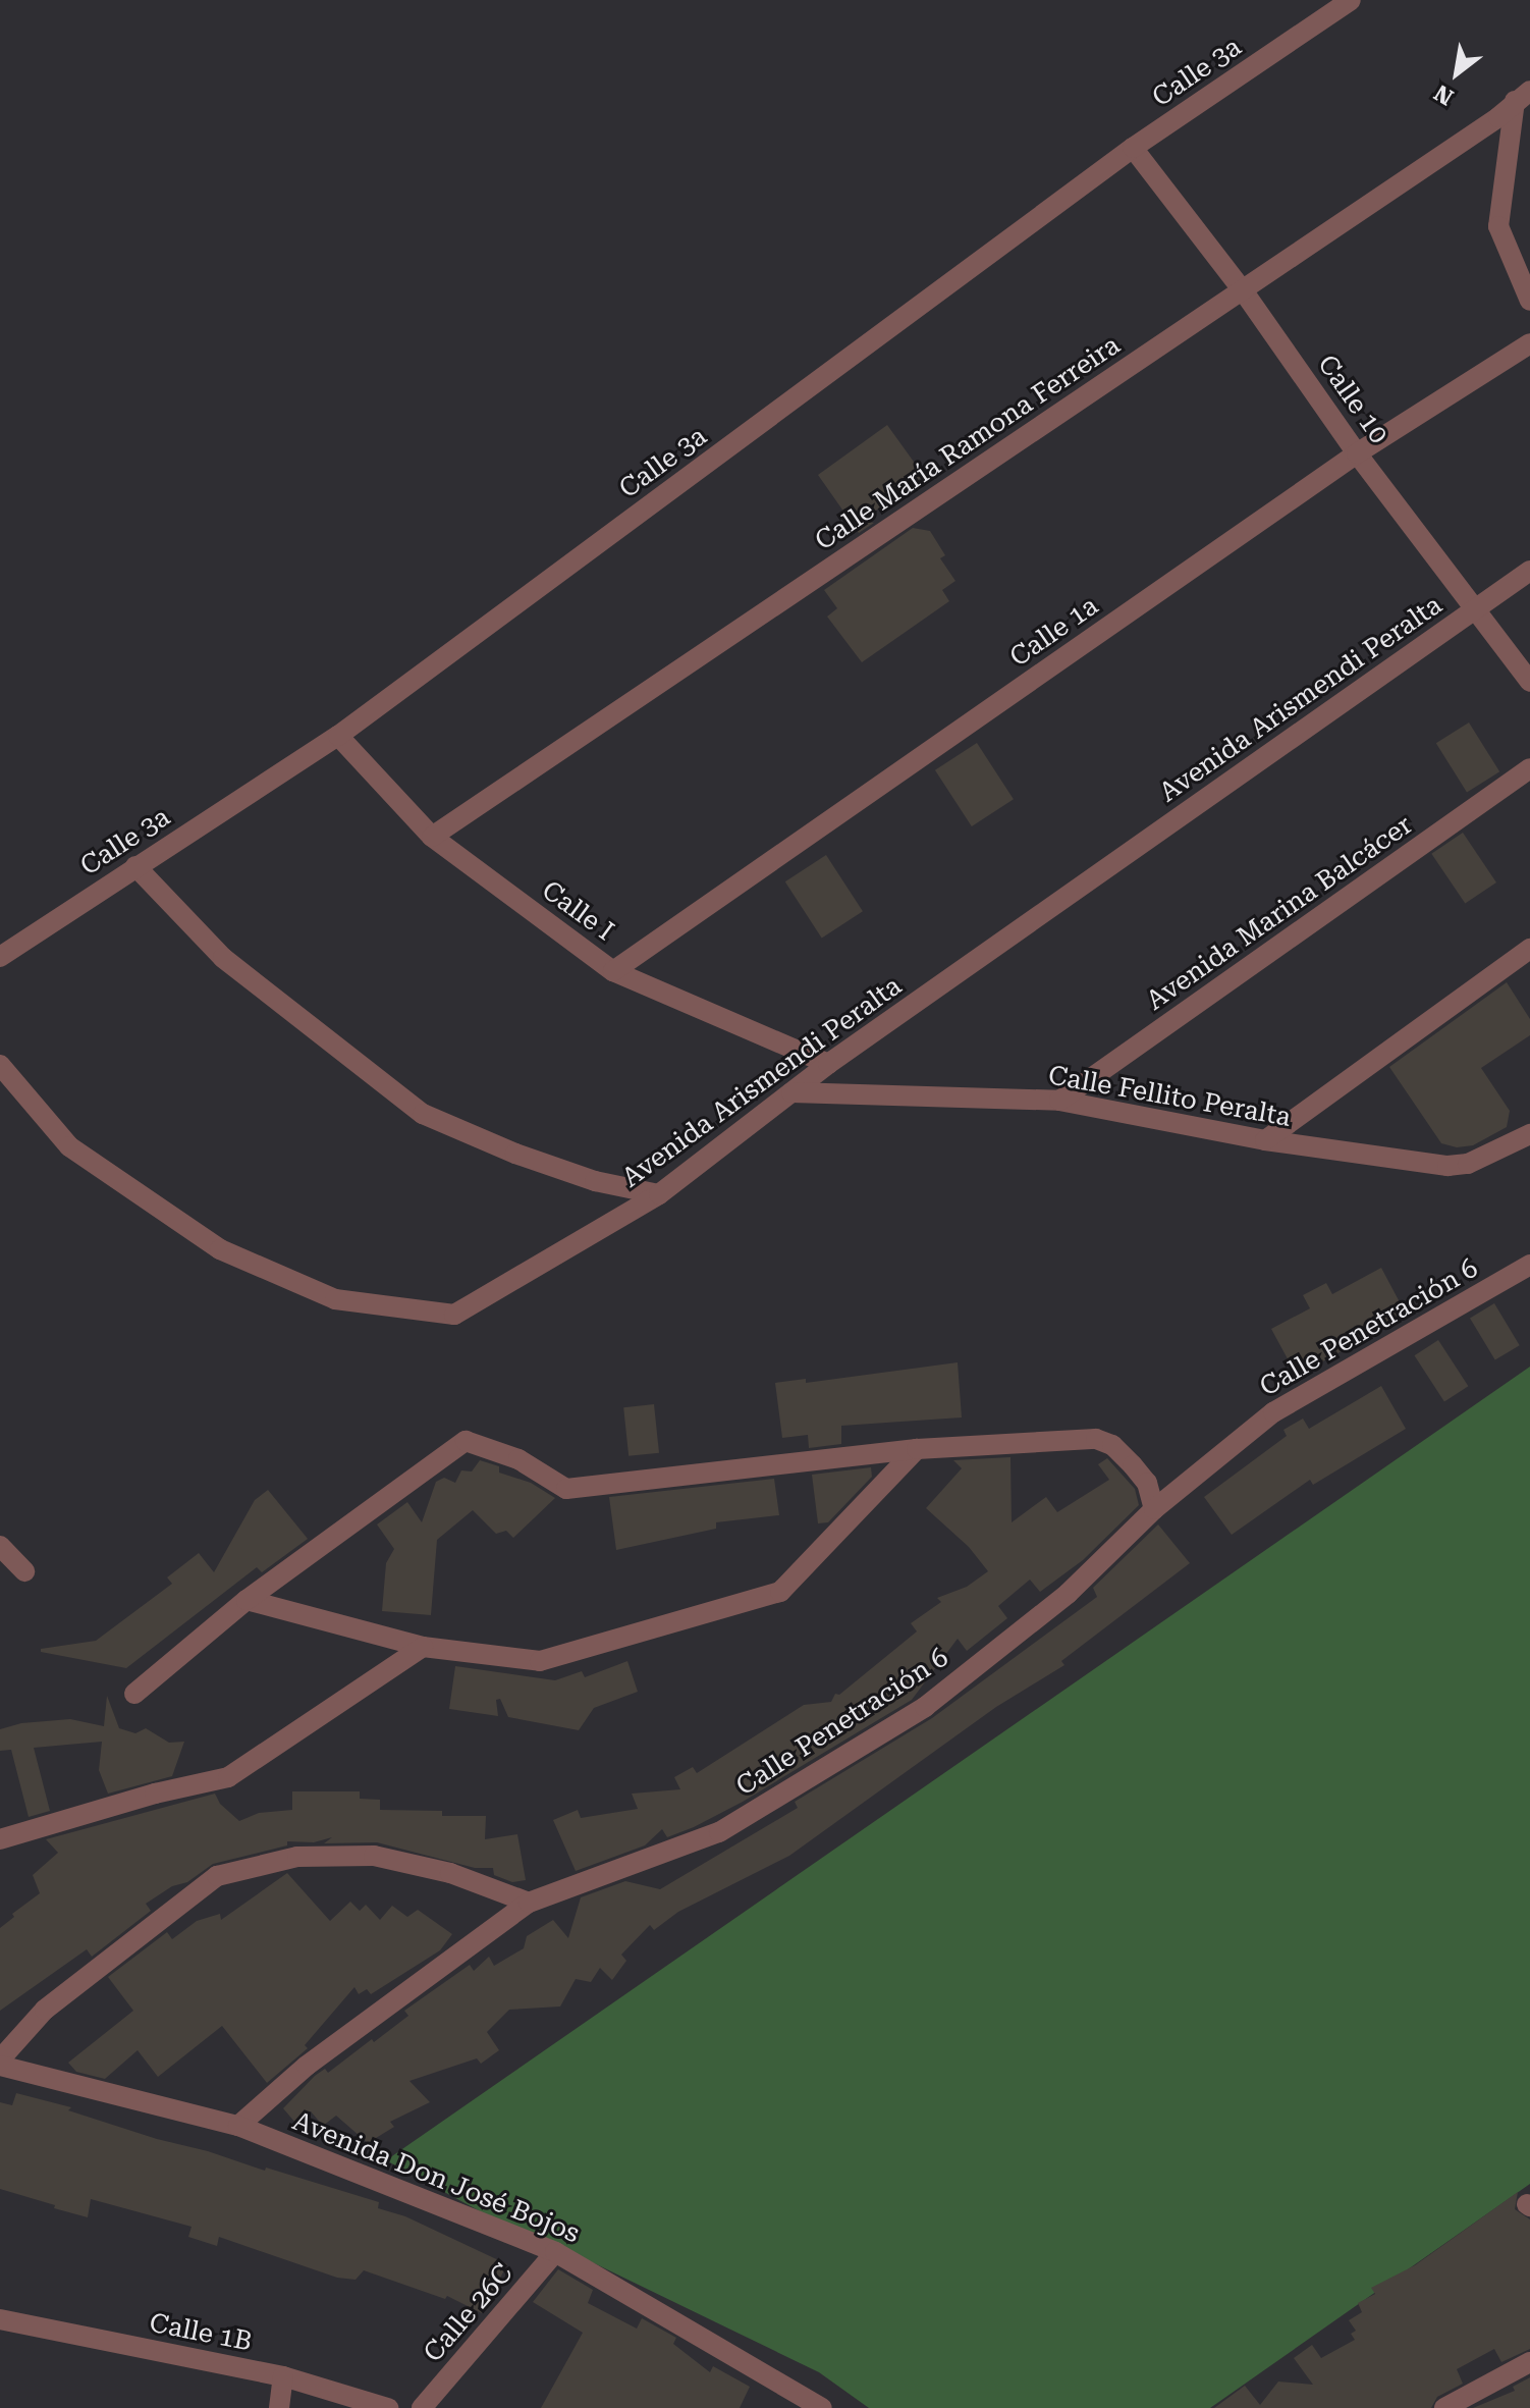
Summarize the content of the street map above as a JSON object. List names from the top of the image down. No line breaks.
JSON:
{"streets":{"street":["Calle 3a","Calle 10","Calle María Ramona Ferreira","Calle 1a","Avenida Arismendi Peralta","Calle I","Avenida Marina Balcácer","Calle Fellito Peralta","Calle Penetración 6","Avenida Don José Bojos","Calle 26C","Calle 1B"]},"crossings":[["Calle 3a","Calle 10"],["Calle 3a","Calle I"],["Calle 10","Calle María Ramona Ferreira"],["Calle 10","Calle 1a"],["Calle 10","Avenida Arismendi Peralta"],["Calle María Ramona Ferreira","Calle I"],["Calle 1a","Calle I"],["Avenida Arismendi Peralta","Calle I"],["Avenida Arismendi Peralta","Calle Fellito Peralta"],["Avenida Marina Balcácer","Calle Fellito Peralta"],["Calle Penetración 6","Avenida Don José Bojos"],["Avenida Don José Bojos","Calle 26C"]],"north":"bottom left"}
